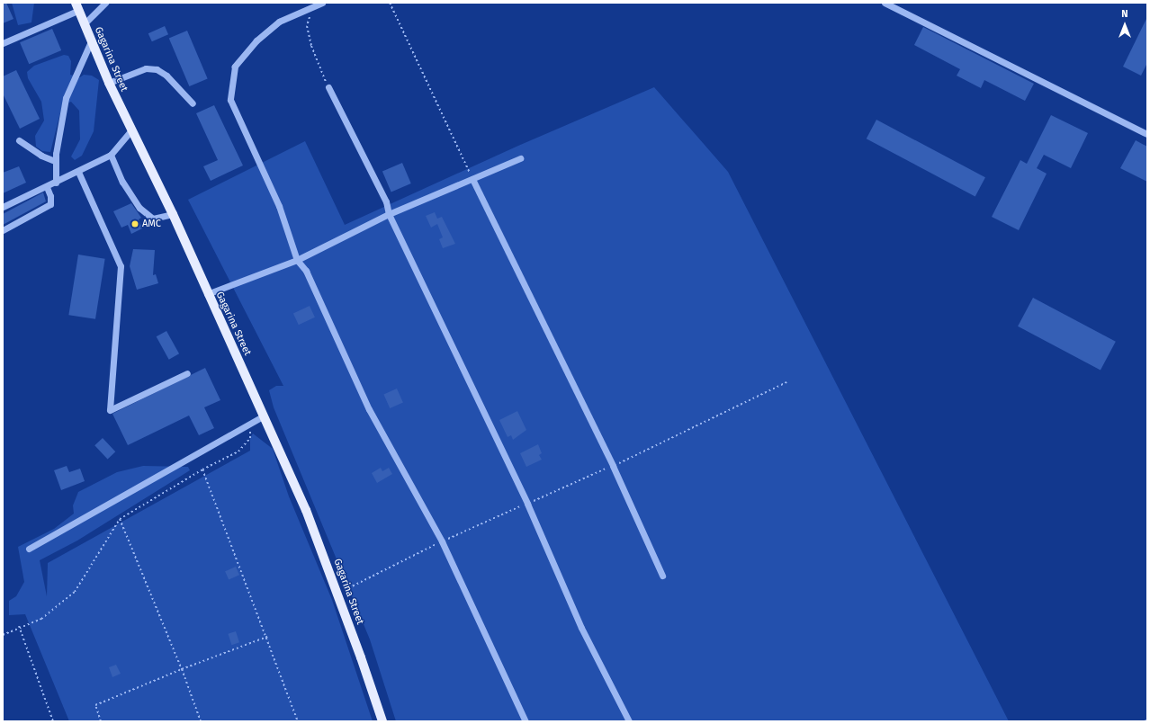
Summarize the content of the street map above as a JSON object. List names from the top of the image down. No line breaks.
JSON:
{"streets":{"main road":["Gagarina Street"]},"places":["AMC"],"north":"top"}
